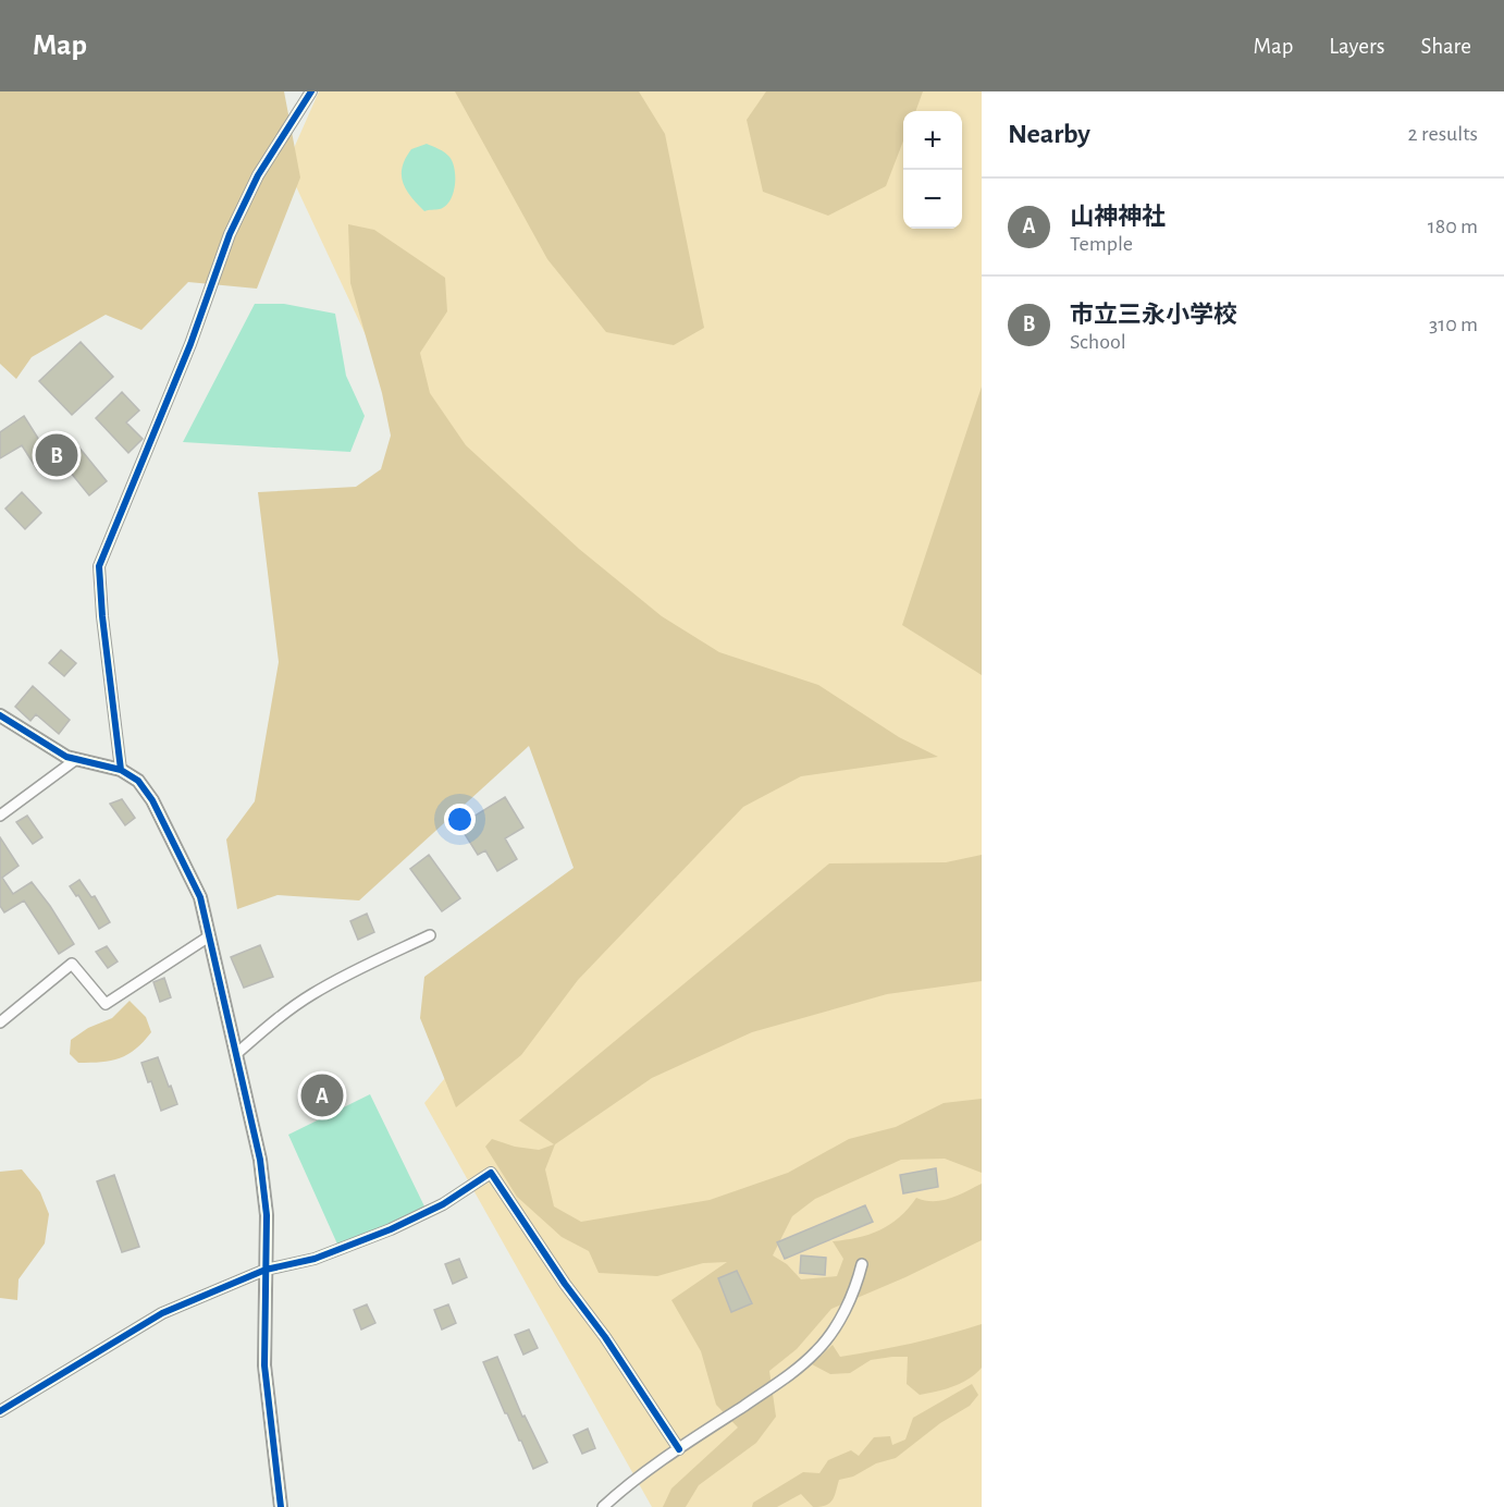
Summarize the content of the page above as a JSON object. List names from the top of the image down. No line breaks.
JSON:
{"page":{"header":"Map","nav":["Map","Layers","Share"],"heading":["Nearby","2 results"],"map_buttons":["+","−"],"list":[{"mark":"A","name":"山神神社","note":"Temple","value":"180 m"},{"mark":"B","name":"市立三永小学校","note":"School","value":"310 m"}],"pins":["B","A"]}}
